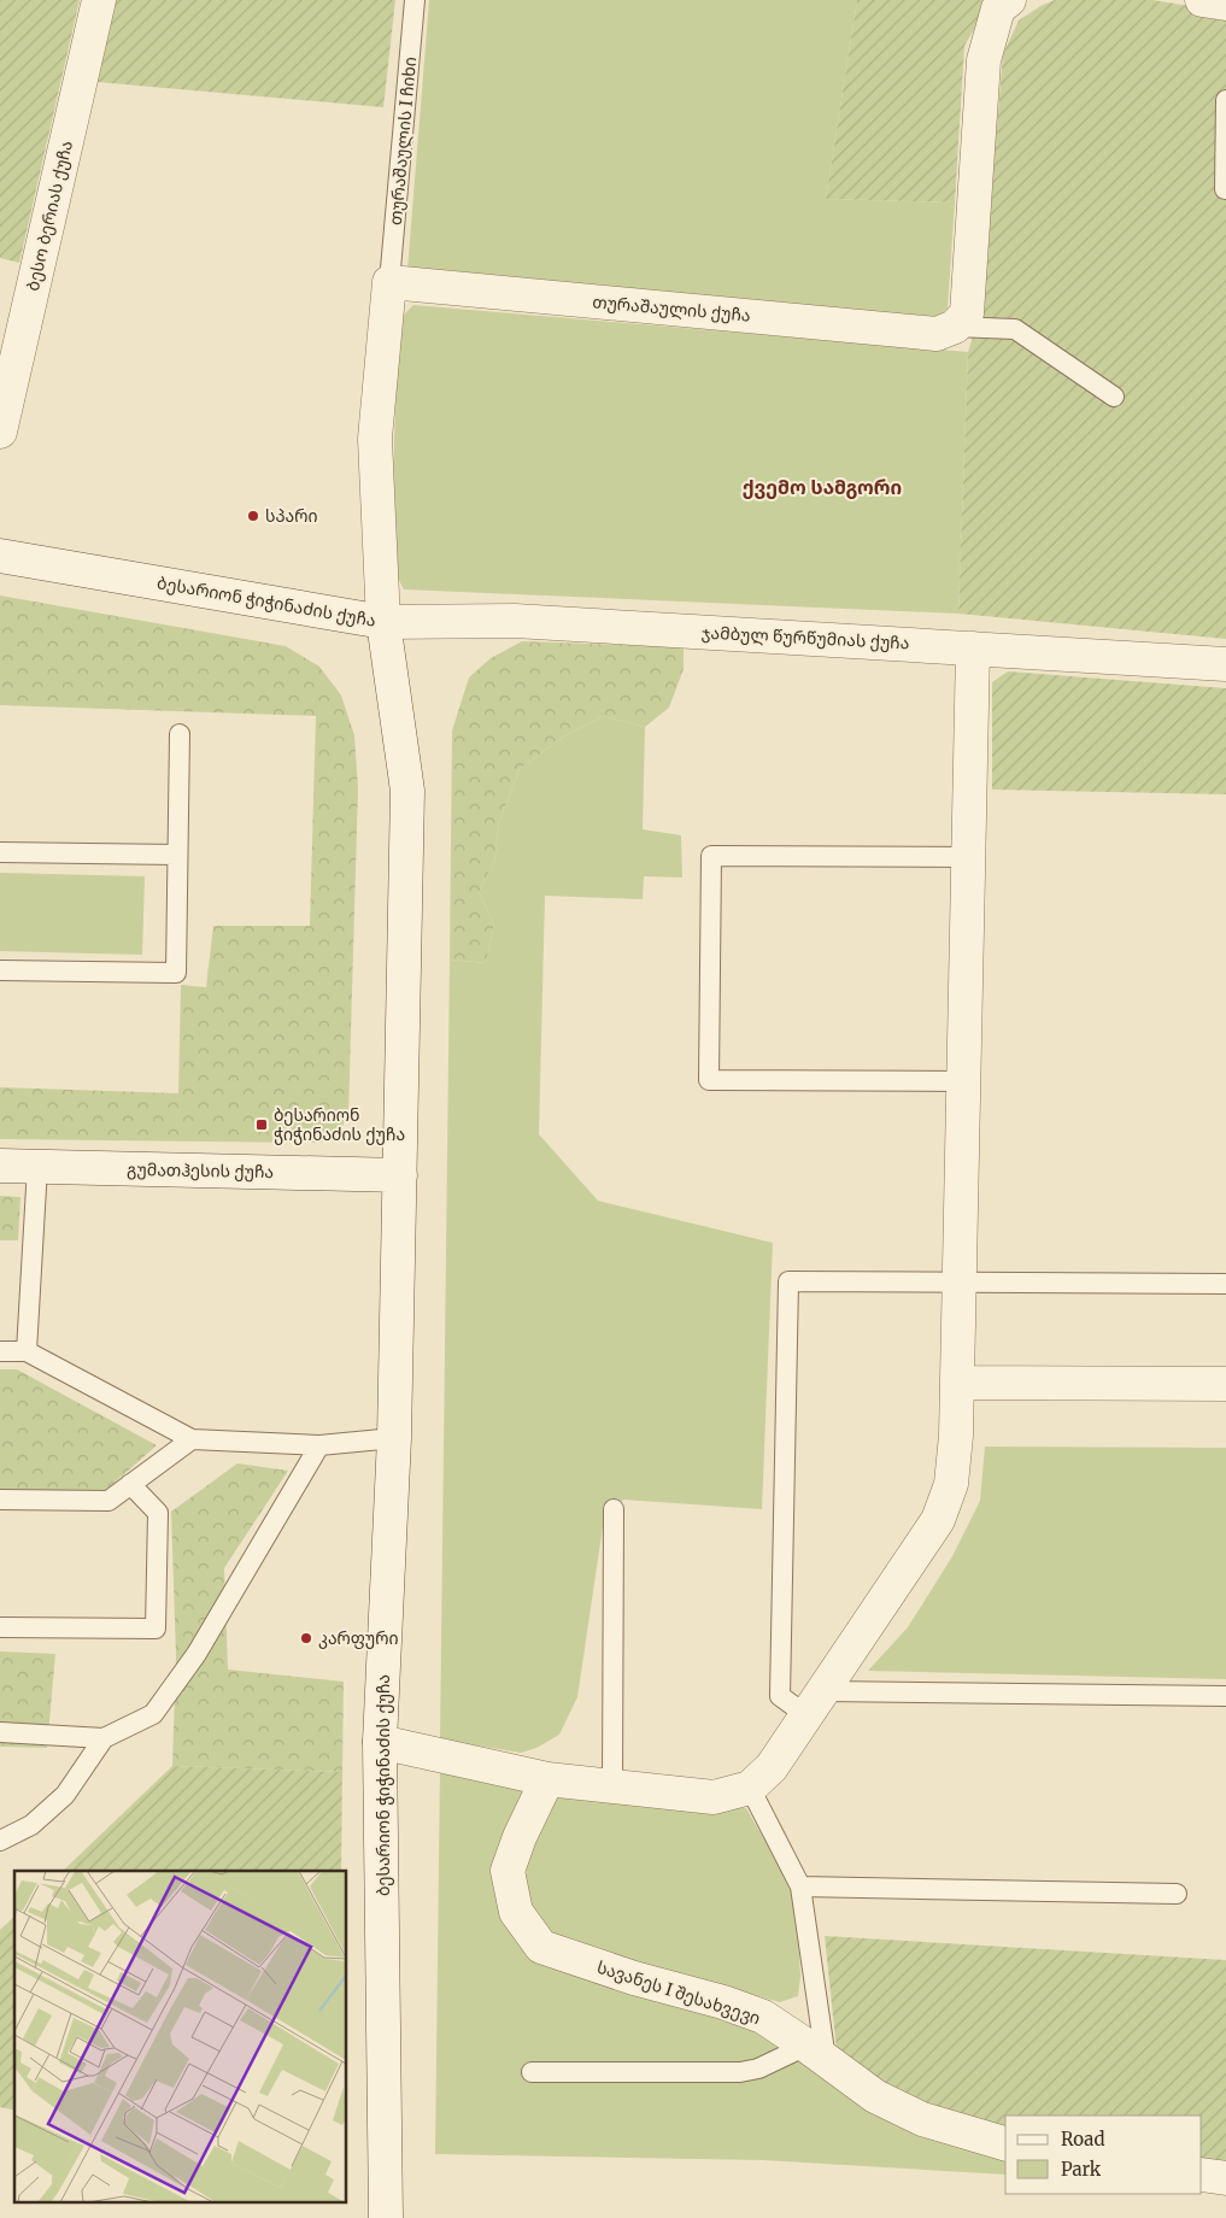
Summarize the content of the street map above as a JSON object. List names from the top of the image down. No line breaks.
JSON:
{"streets":{"street":["ბესო ბერიას ქუჩა","თურაშაულის ქუჩა","ბესარიონ ჭიჭინაძის ქუჩა","ჯამბულ წურწუმიას ქუჩა","გუმათჰესის ქუჩა","სავანეს I შესახვევი"],"lane":["თურაშაულის I ჩიხი"]},"crossings":[["თურაშაულის I ჩიხი","თურაშაულის ქუჩა"],["ბესარიონ ჭიჭინაძის ქუჩა","ჯამბულ წურწუმიას ქუჩა"],["ბესარიონ ჭიჭინაძის ქუჩა","გუმათჰესის ქუჩა"]],"districts":["ქვემო სამგორი"],"places":{"other":["სპარი","კარფური"],"transit":["ბესარიონ ჭიჭინაძის ქუჩა"]},"legend":["Road","Park"]}
